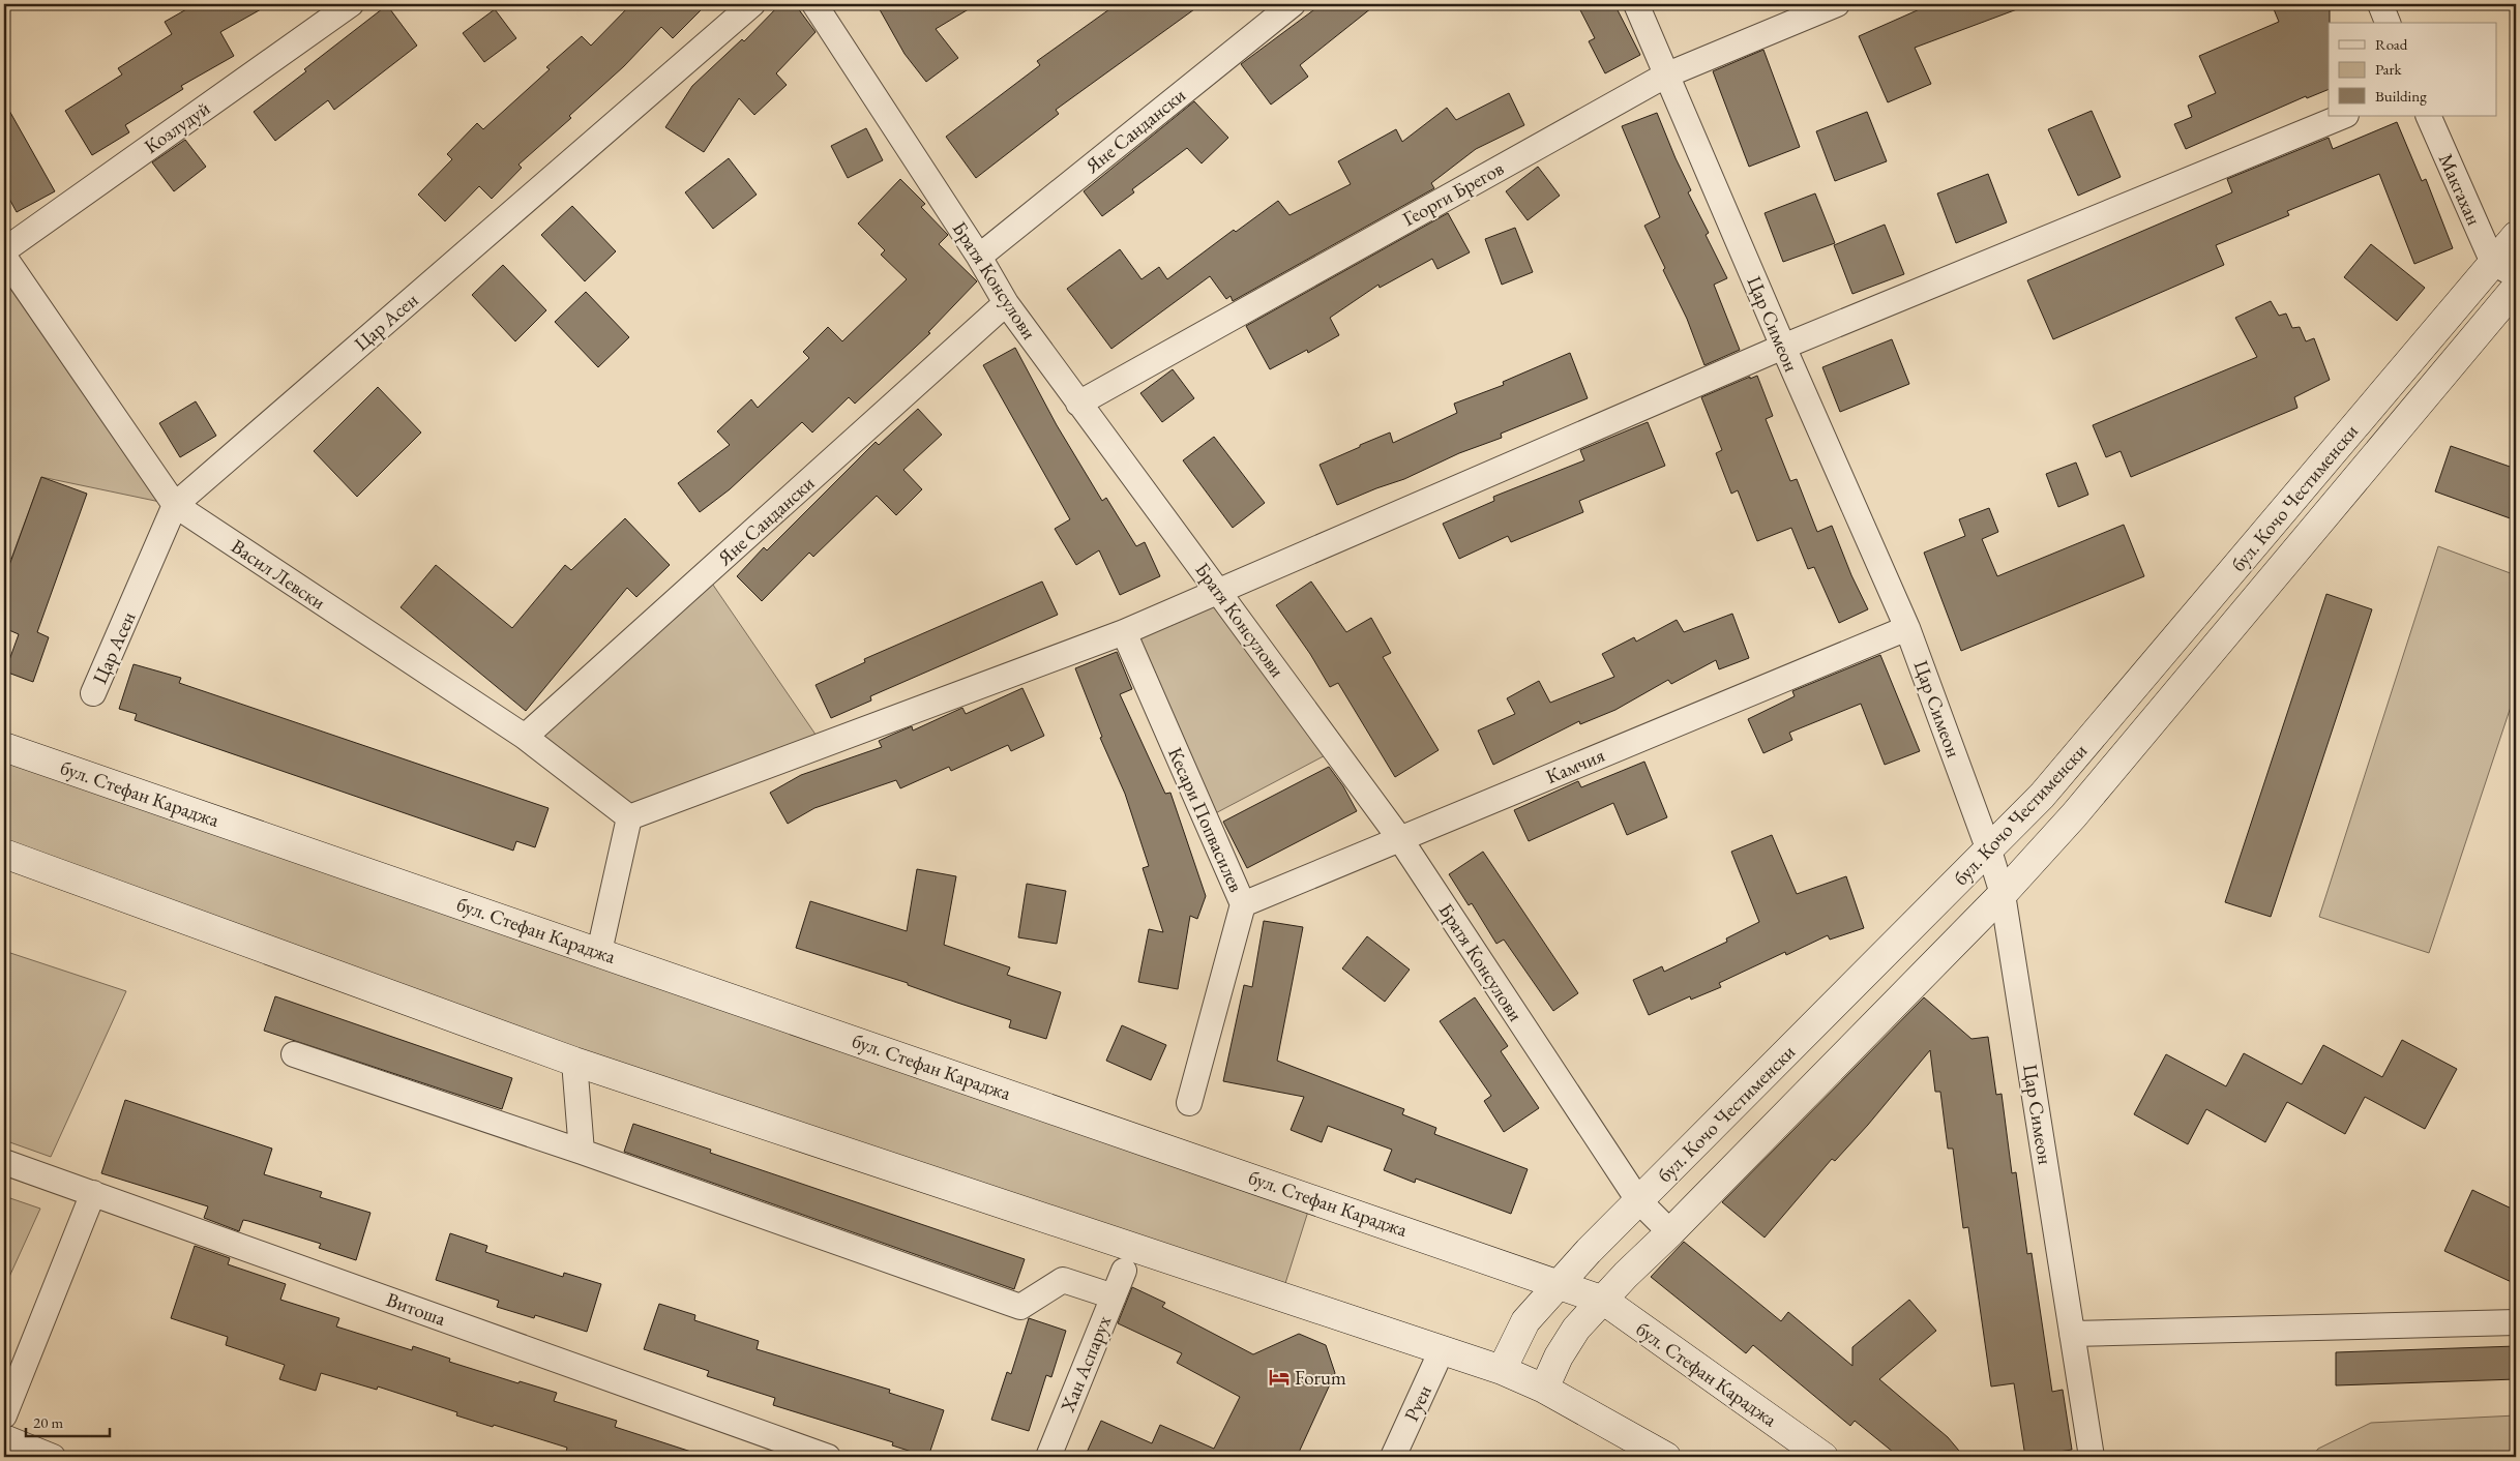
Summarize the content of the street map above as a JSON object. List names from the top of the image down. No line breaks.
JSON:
{"streets":{"street":["Козлудуй","Яне Сандански","Макгахан","Георги Брегов","Братя Консулови","Цар Асен","Цар Симеон","бул. Кочо Честименски","Васил Левски","Камчия","бул. Стефан Караджа","Кесари Попвасилев","Витоша","Хан Аспарух","Руен"]},"crossings":[["Яне Сандански","Братя Консулови"],["Яне Сандански","Васил Левски"],["Макгахан","бул. Кочо Честименски"],["Георги Брегов","Братя Консулови"],["Георги Брегов","Цар Симеон"],["Братя Консулови","бул. Кочо Честименски"],["Братя Консулови","Камчия"],["Цар Асен","Васил Левски"],["Цар Симеон","бул. Кочо Честименски"],["Цар Симеон","Камчия"],["бул. Кочо Честименски","бул. Стефан Караджа"],["Камчия","Кесари Попвасилев"]],"places":{"hotel":["Forum"]},"legend":["Road","Park","Building"],"scale_bar":"20 m"}
